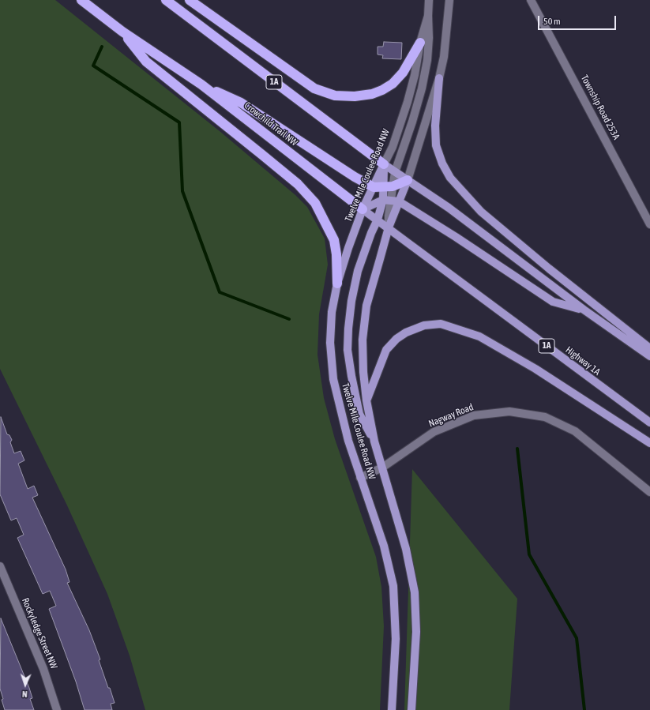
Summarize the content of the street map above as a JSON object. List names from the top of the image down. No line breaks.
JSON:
{"streets":{"highway":["1A","Crowchild Trail NW"],"main road":["Twelve Mile Coulee Road NW","Highway 1A"],"street":["Township Road 253A","Nagway Road","Rockyledge Street NW"]},"crossings":[["1A","Twelve Mile Coulee Road NW"],["Crowchild Trail NW","Twelve Mile Coulee Road NW"],["Crowchild Trail NW","Highway 1A"],["Twelve Mile Coulee Road NW","Nagway Road"]],"scale_bar":"50 m","north":"bottom"}
